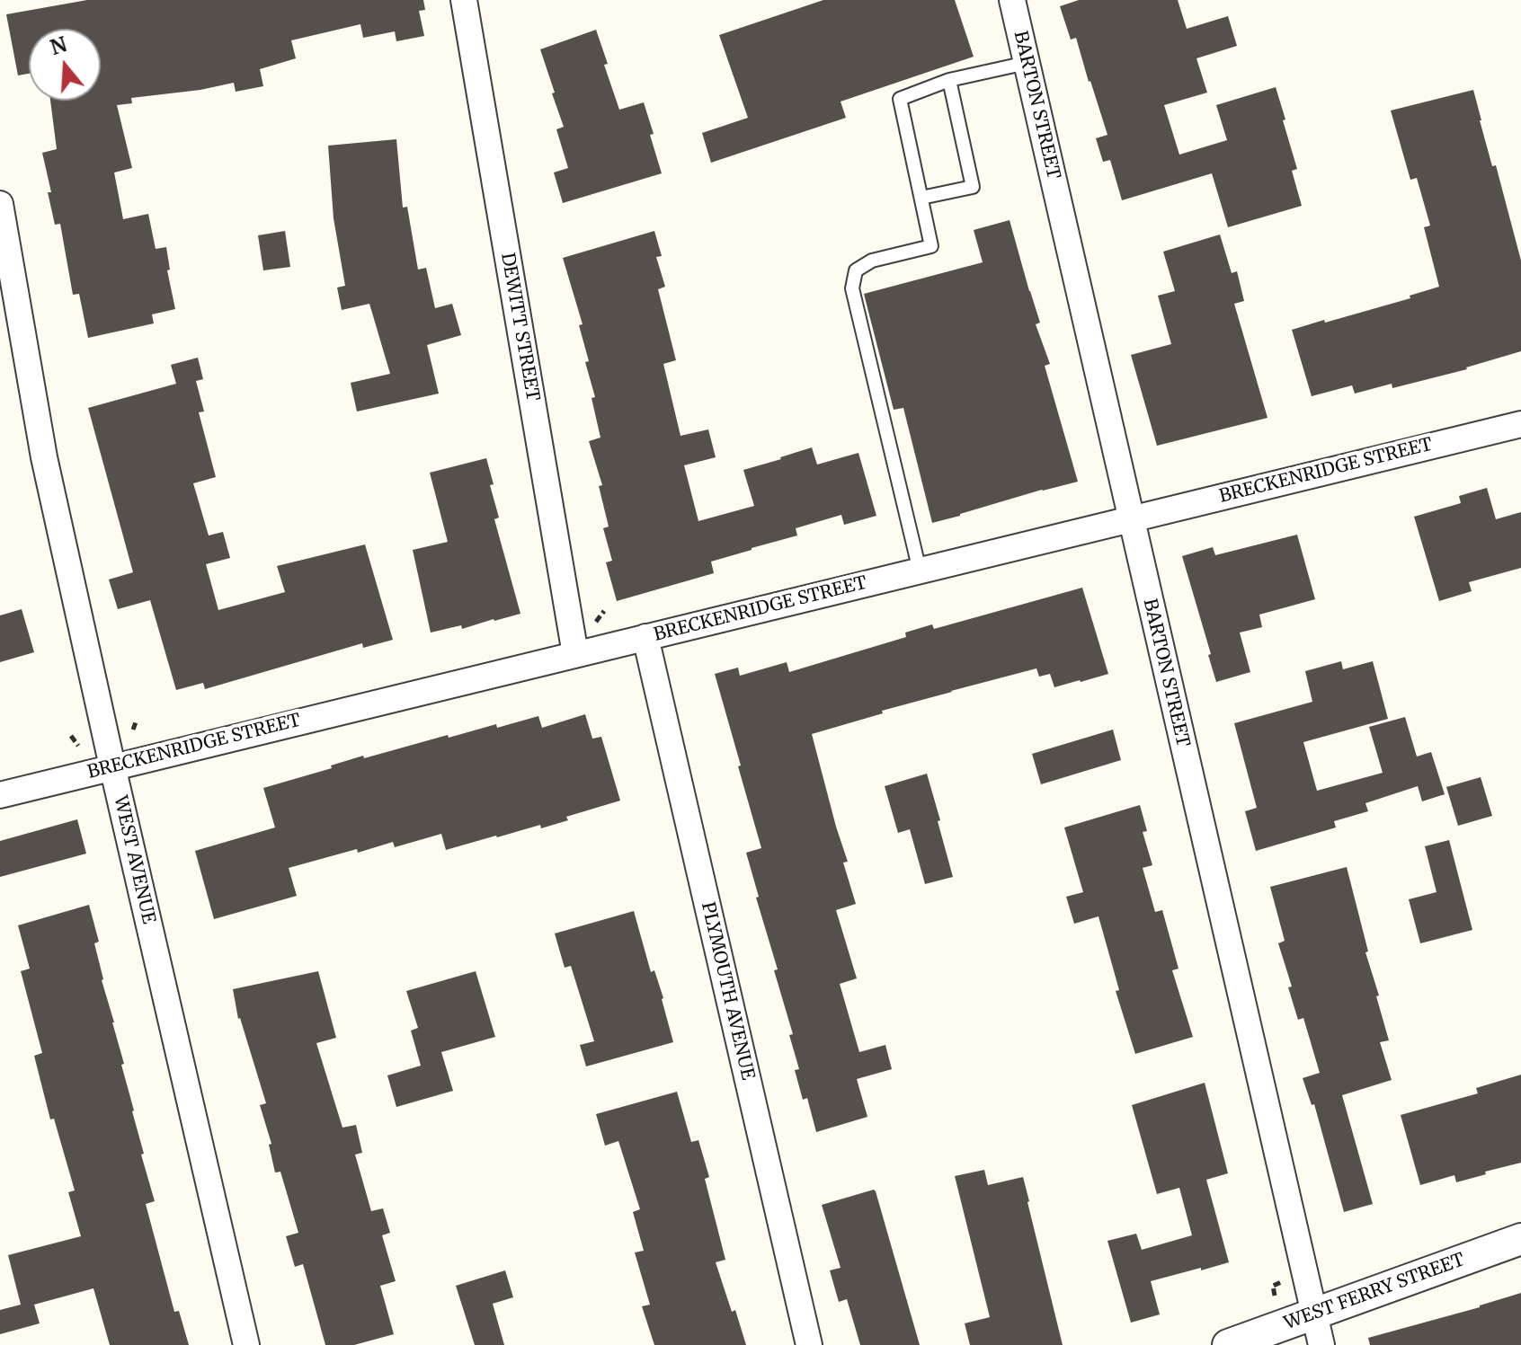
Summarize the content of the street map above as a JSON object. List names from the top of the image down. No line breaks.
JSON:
{"streets":{"street":["BARTON STREET","DEWITT STREET","BRECKENRIDGE STREET","WEST AVENUE","PLYMOUTH AVENUE","WEST FERRY STREET"]},"crossings":[["BARTON STREET","BRECKENRIDGE STREET"],["BARTON STREET","WEST FERRY STREET"],["DEWITT STREET","BRECKENRIDGE STREET"],["BRECKENRIDGE STREET","WEST AVENUE"],["BRECKENRIDGE STREET","PLYMOUTH AVENUE"]],"north":"top"}
